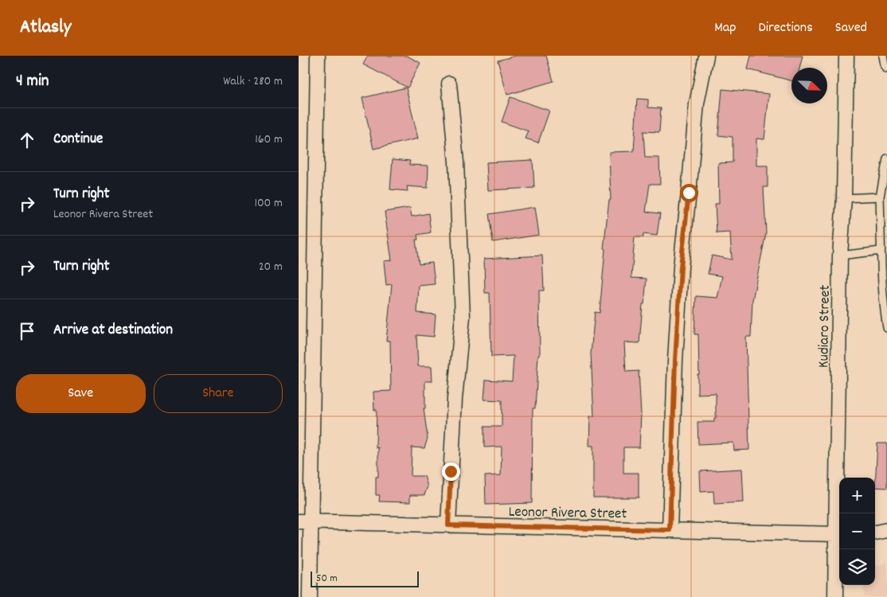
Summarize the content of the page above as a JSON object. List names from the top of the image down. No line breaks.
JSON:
{"streets":{"street":["Kudiaro Street","Leonor Rivera Street"]},"crossings":[["Kudiaro Street","Leonor Rivera Street"]],"scale_bar":"50 m","north":"bottom right","page":{"header":"Atlasly","nav":["Map","Directions","Saved"],"heading":["4 min","Walk · 280 m"],"list":[["Continue","160 m"],["Turn right","Leonor Rivera Street","100 m"],["Turn right","20 m"],"Arrive at destination"],"buttons":["Save","Share"],"map_buttons":["+","−"],"scale":"50 m"}}
